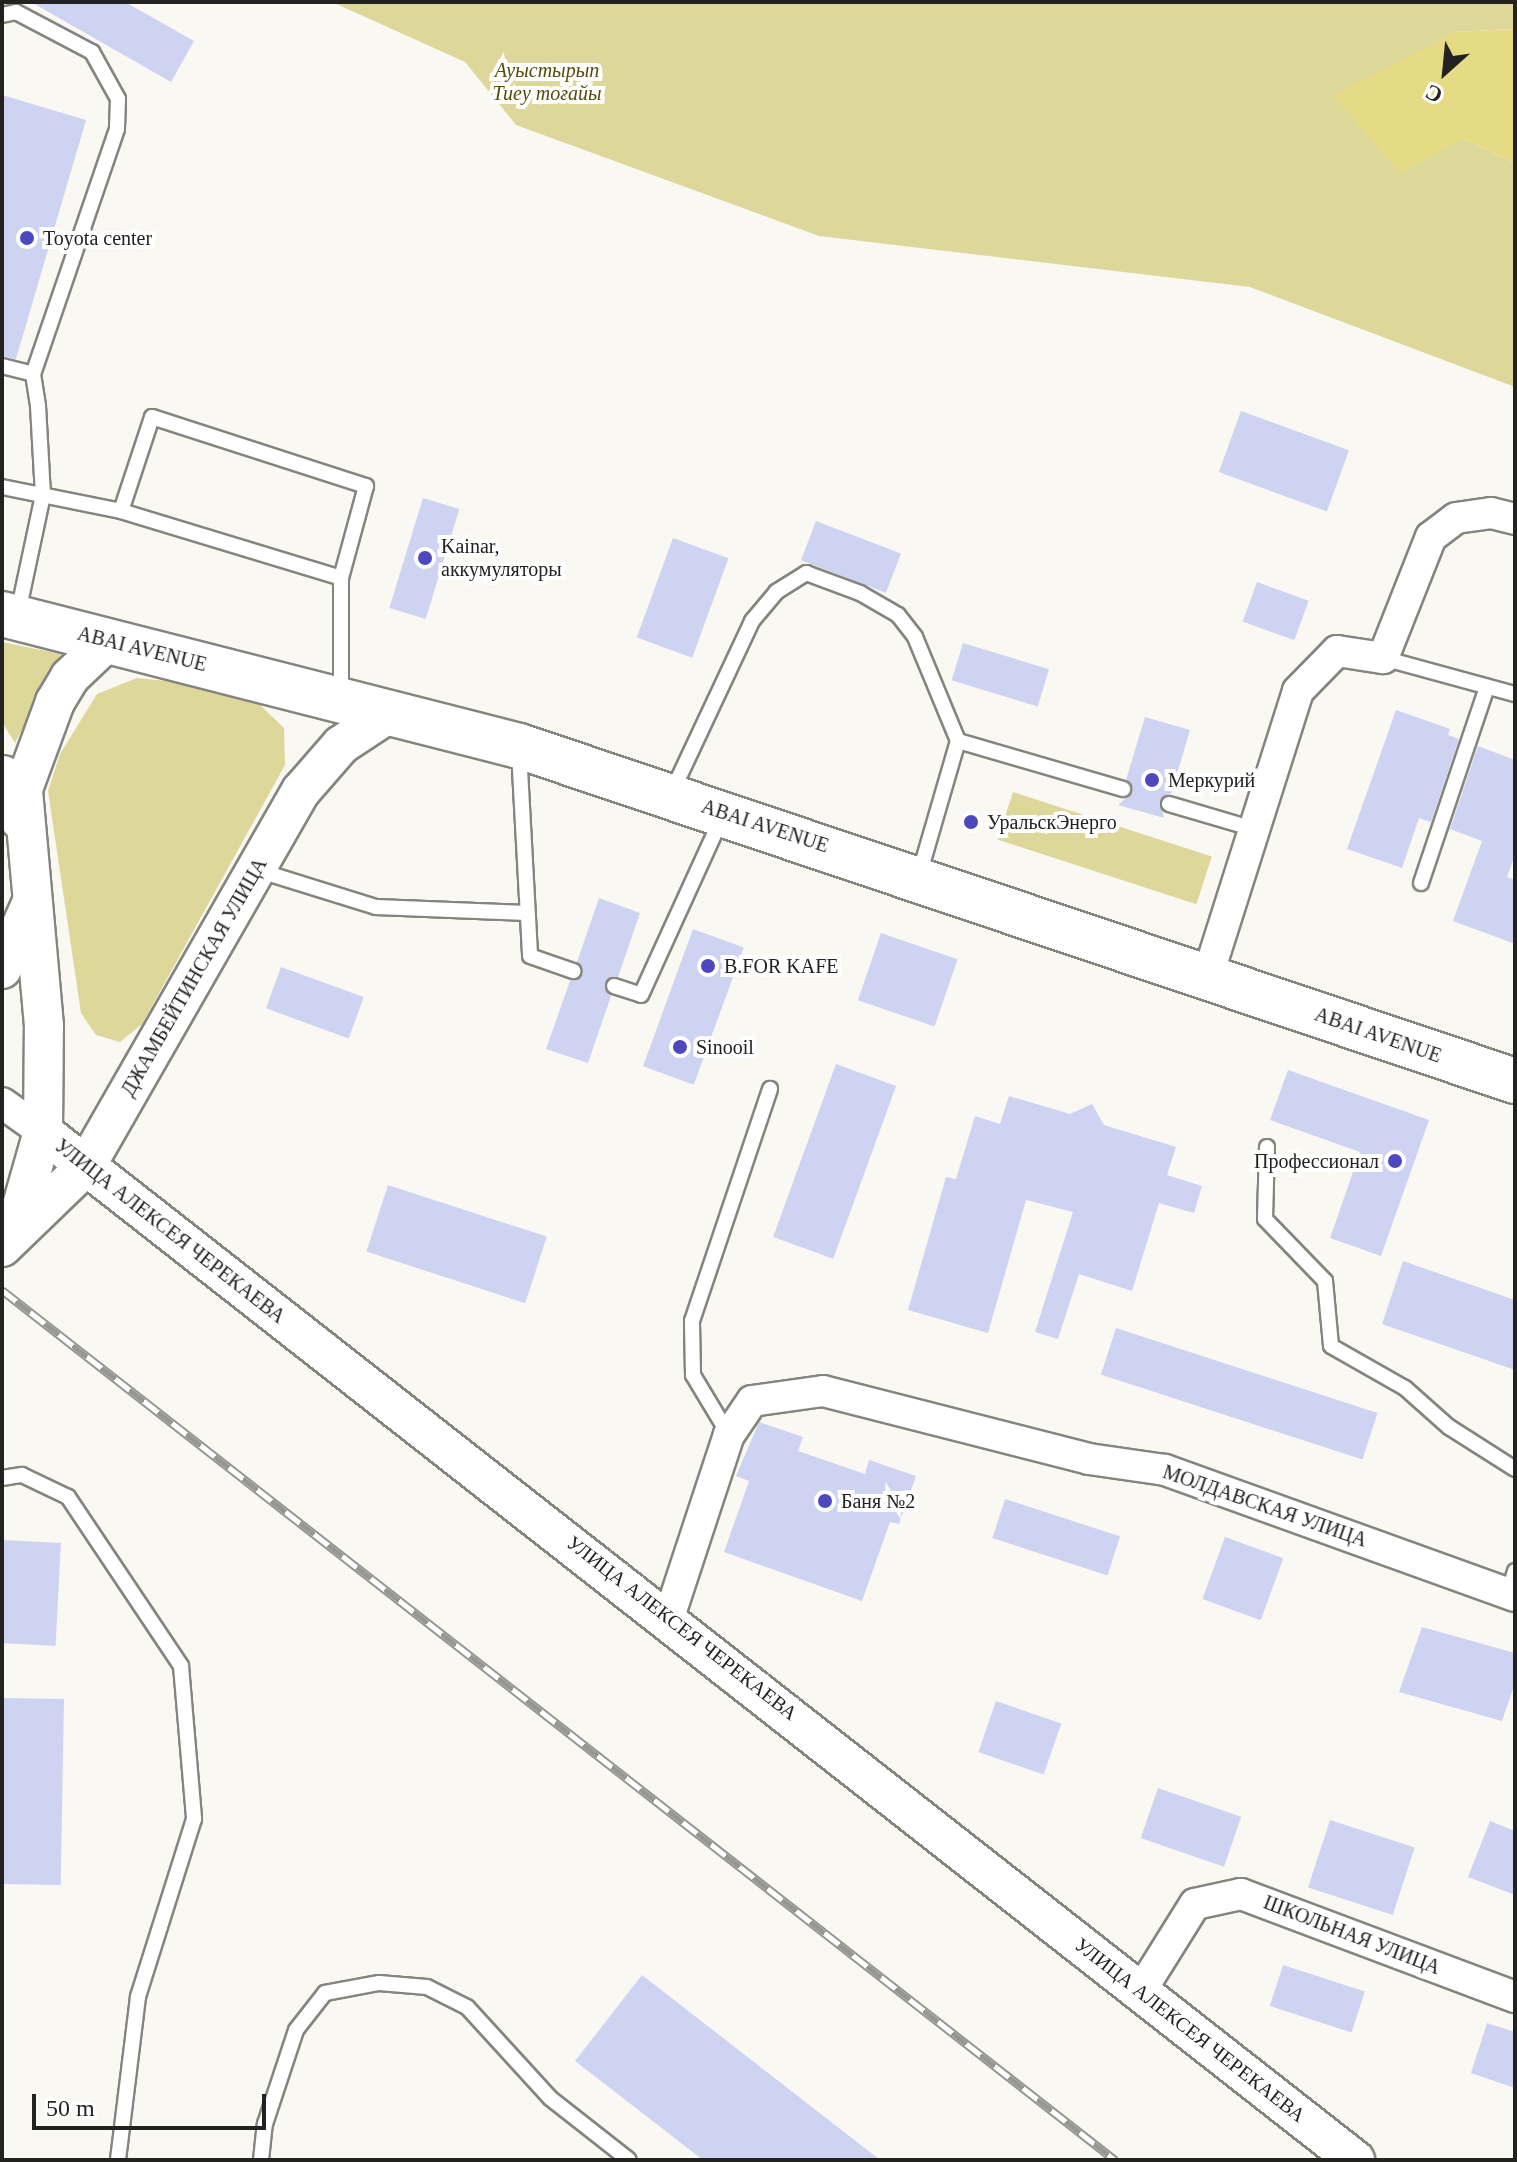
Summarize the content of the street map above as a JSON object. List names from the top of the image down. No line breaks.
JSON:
{"streets":{"main road":["ABAI AVENUE"],"street":["ДЖАМБЕЙТИНСКАЯ УЛИЦА","УЛИЦА АЛЕКСЕЯ ЧЕРЕКАЕВА","МОЛДАВСКАЯ УЛИЦА","ШКОЛЬНАЯ УЛИЦА"]},"crossings":[["ABAI AVENUE","ДЖАМБЕЙТИНСКАЯ УЛИЦА"],["ДЖАМБЕЙТИНСКАЯ УЛИЦА","УЛИЦА АЛЕКСЕЯ ЧЕРЕКАЕВА"],["УЛИЦА АЛЕКСЕЯ ЧЕРЕКАЕВА","ШКОЛЬНАЯ УЛИЦА"]],"parks":["Ауыстырып Тиеу тоғайы"],"places":["Toyota center","Kainar, аккумуляторы","Меркурий","УральскЭнерго","B.FOR KAFE","Sinooil","Профессионал","Баня №2"],"scale_bar":"50 m","north":"bottom left"}
